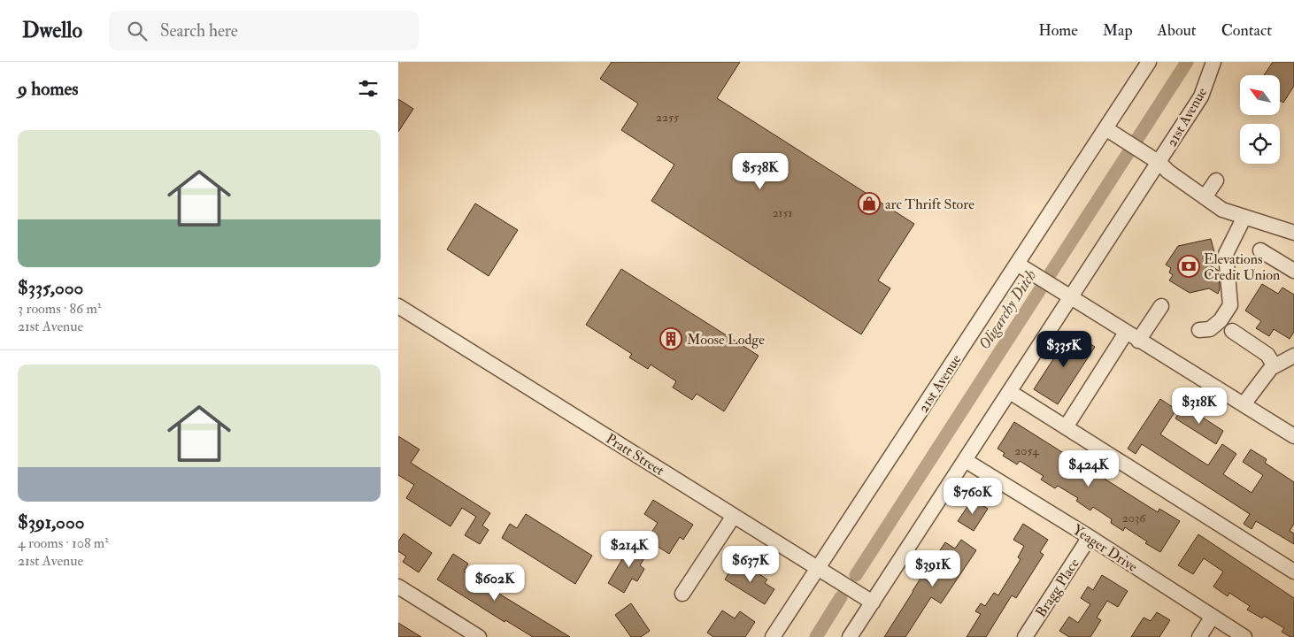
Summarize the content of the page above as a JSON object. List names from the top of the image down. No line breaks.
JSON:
{"streets":{"street":["21st Avenue","Pratt Street","Yeager Drive","Bragg Place"]},"crossings":[["21st Avenue","Pratt Street"],["21st Avenue","Yeager Drive"],["Yeager Drive","Bragg Place"]],"water":["Oligarchy Ditch"],"places":{"shop":["arc Thrift Store"],"bank":["Elevations Credit Union"],"building":["Moose Lodge"]},"house_numbers":["2255","2151","2054","2036"],"north":"top left","page":{"header":"Dwello","search":"Search here","nav":["Home","Map","About","Contact"],"heading":"9 homes","list":[{"name":"$335,000","note":"3 rooms · 86 m² · 21st Avenue"},{"name":"$391,000","note":"4 rooms · 108 m² · 21st Avenue"}],"price":["$538K","$335K","$318K","$424K","$760K","$214K","$637K","$391K","$602K"]}}
